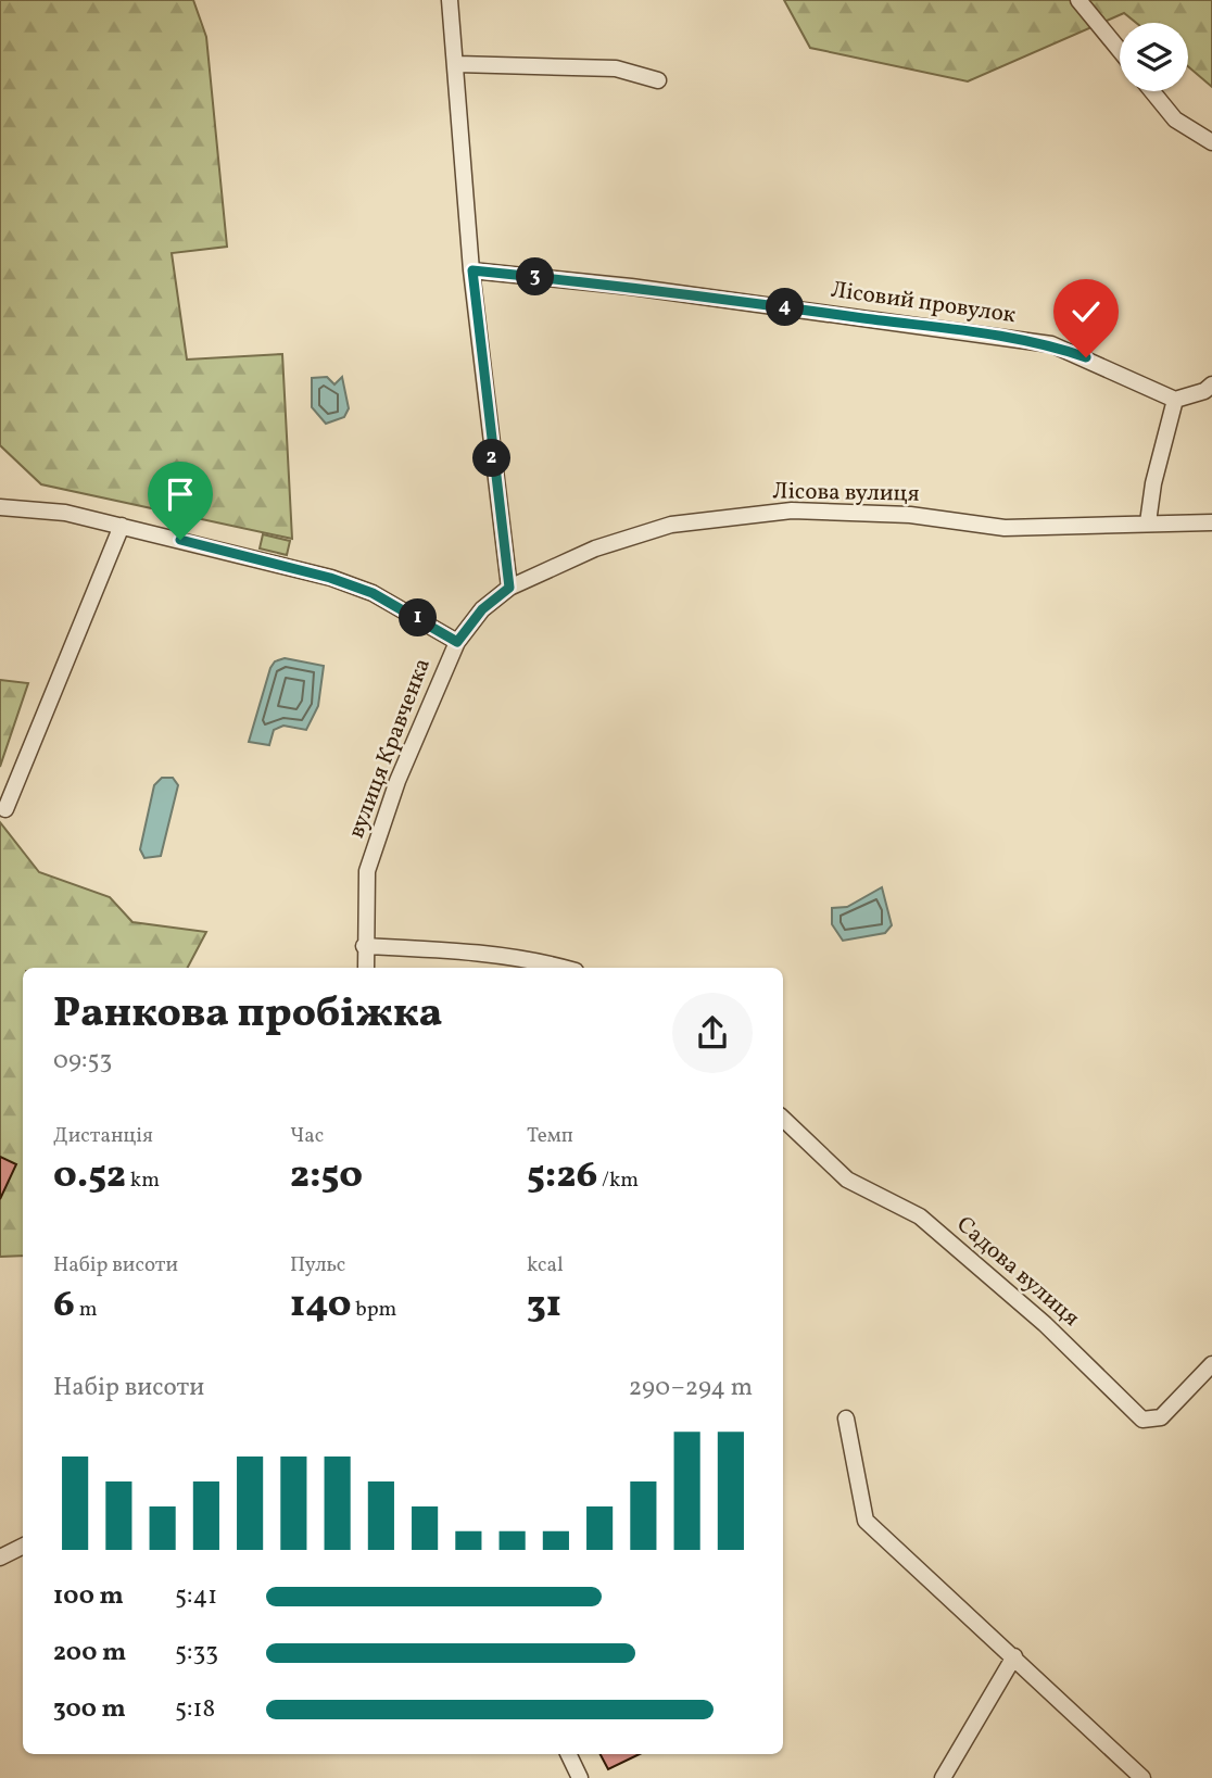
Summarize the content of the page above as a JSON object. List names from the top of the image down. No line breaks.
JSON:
{"streets":{"street":["Лісовий провулок","Лісова вулиця","вулиця Кравченка","Садова вулиця"]},"crossings":[["Лісова вулиця","вулиця Кравченка"]],"page":{"pins":["3","4","2","1"],"heading":["Ранкова пробіжка","09:53"],"stats":[["Дистанція","0.52 km"],["Час","2:50"],["Темп","5:26 /km"],["Набір висоти","6 m"],["Пульс","140 bpm"],["kcal","31"]],"chart":["Набір висоти","290–294 m"],"list":[{"name":"100 m","note":"5:41"},{"name":"200 m","note":"5:33"},{"name":"300 m","note":"5:18"}]}}
